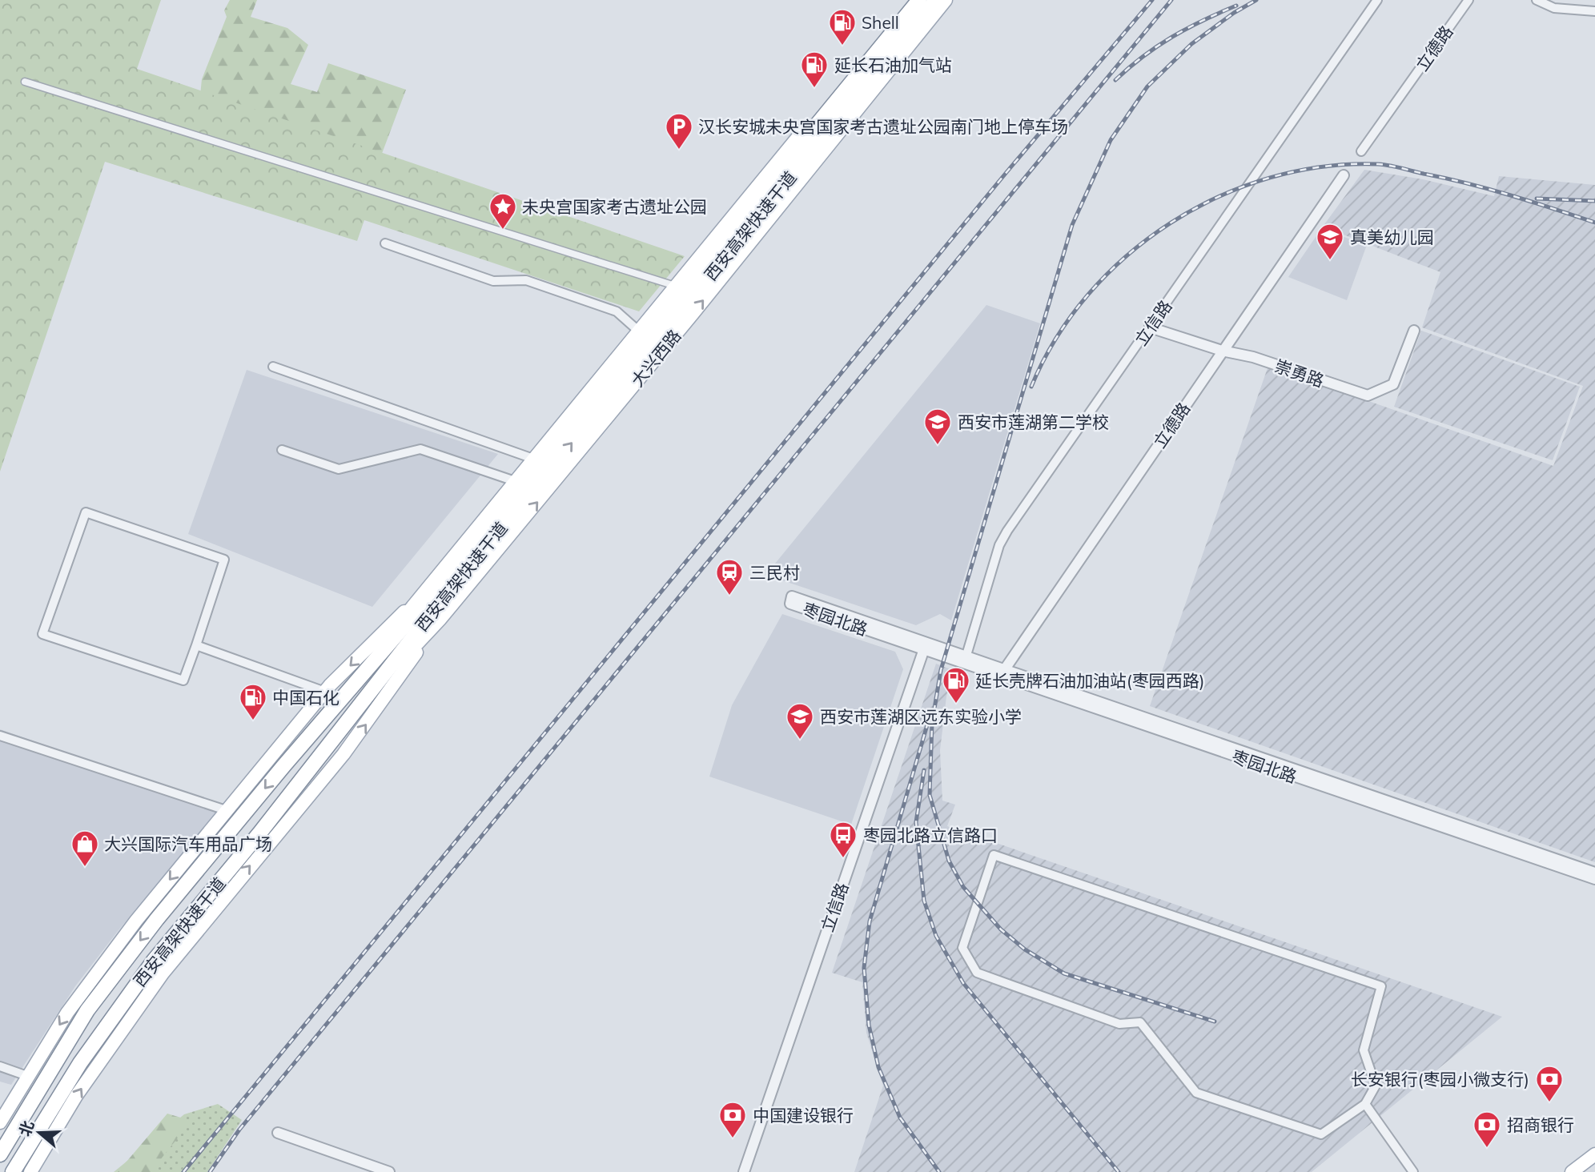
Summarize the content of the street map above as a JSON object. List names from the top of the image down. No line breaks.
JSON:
{"streets":{"highway":["西安高架快速干道"],"main road":["大兴西路"],"street":["立德路","立信路","崇勇路","枣园北路"]},"crossings":[["立德路","崇勇路"],["立德路","枣园北路"],["西安高架快速干道","大兴西路"],["立信路","崇勇路"],["立信路","枣园北路"]],"places":{"fuel station":["Shell","延长石油加气站","延长壳牌石油加油站(枣园西路)","中国石化"],"parking":["汉长安城未央宫国家考古遗址公园南门地上停车场"],"place":["未央宫国家考古遗址公园"],"school or university":["真美幼儿园","西安市莲湖第二学校","西安市莲湖区远东实验小学"],"station":["三民村"],"bus stop":["枣园北路立信路口"],"shop":["大兴国际汽车用品广场"],"bank":["长安银行(枣园小微支行)","中国建设银行","招商银行"]},"north":"left"}
